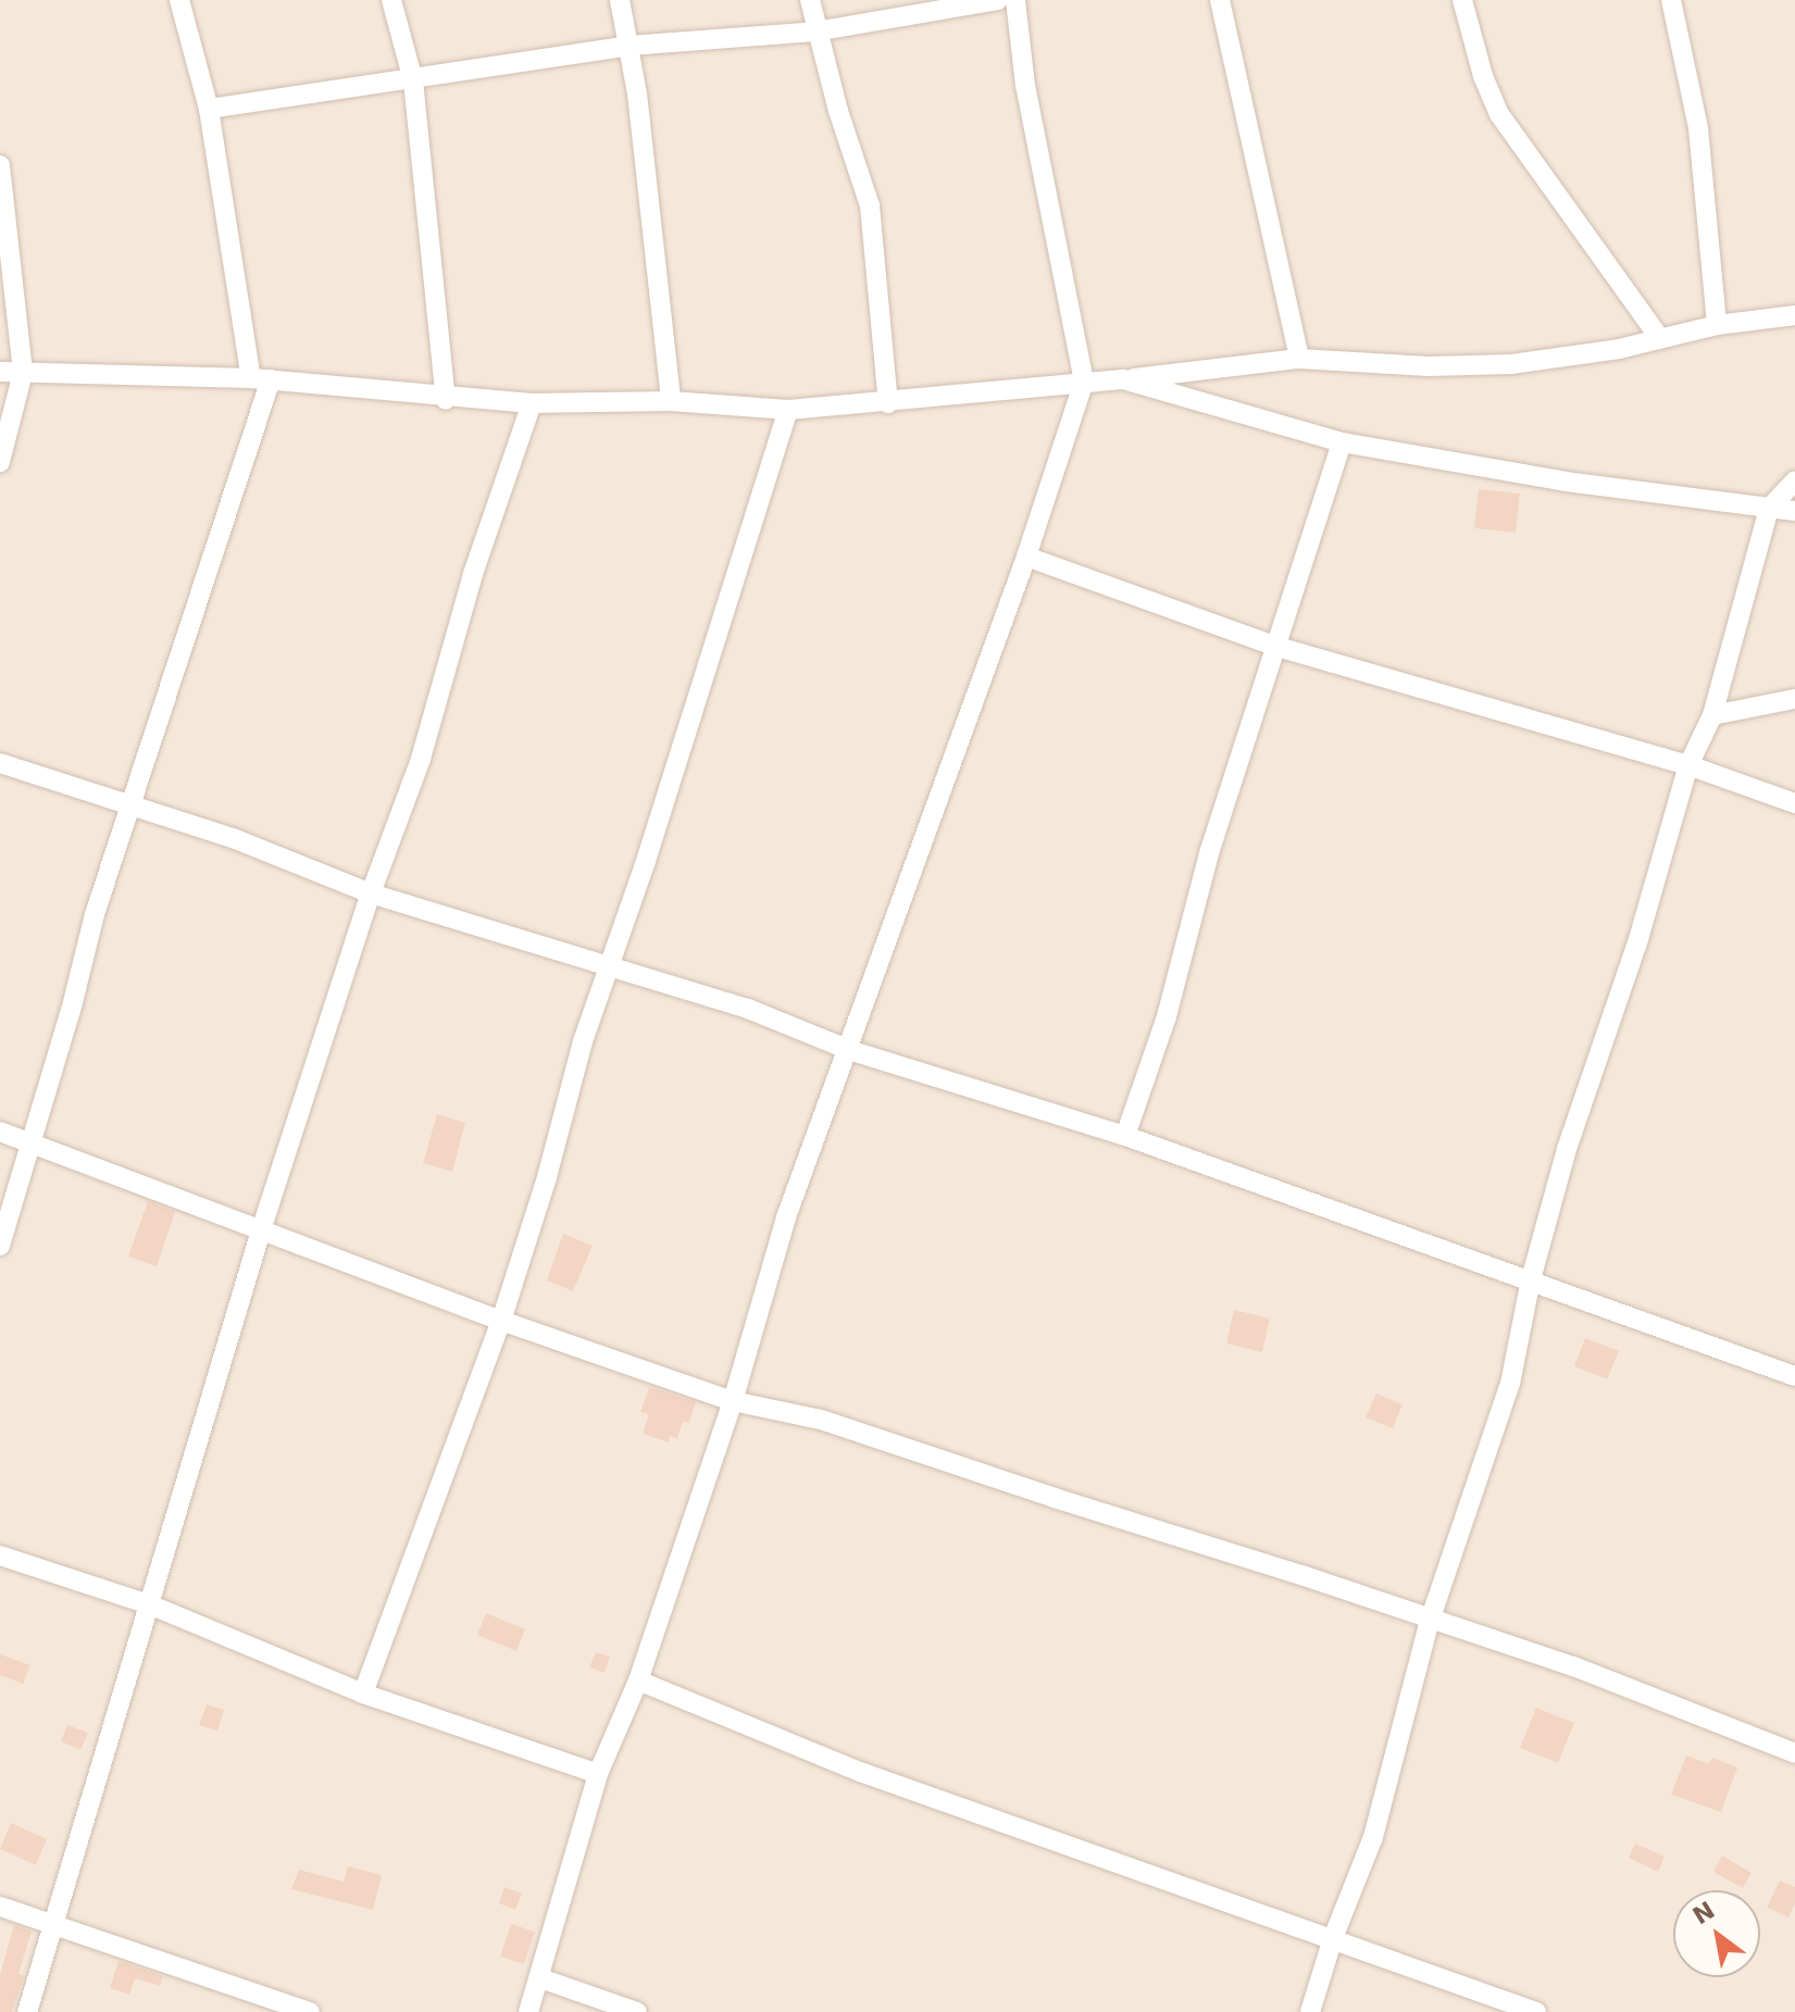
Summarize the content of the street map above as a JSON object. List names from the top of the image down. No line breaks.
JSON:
{"north":"top left"}
